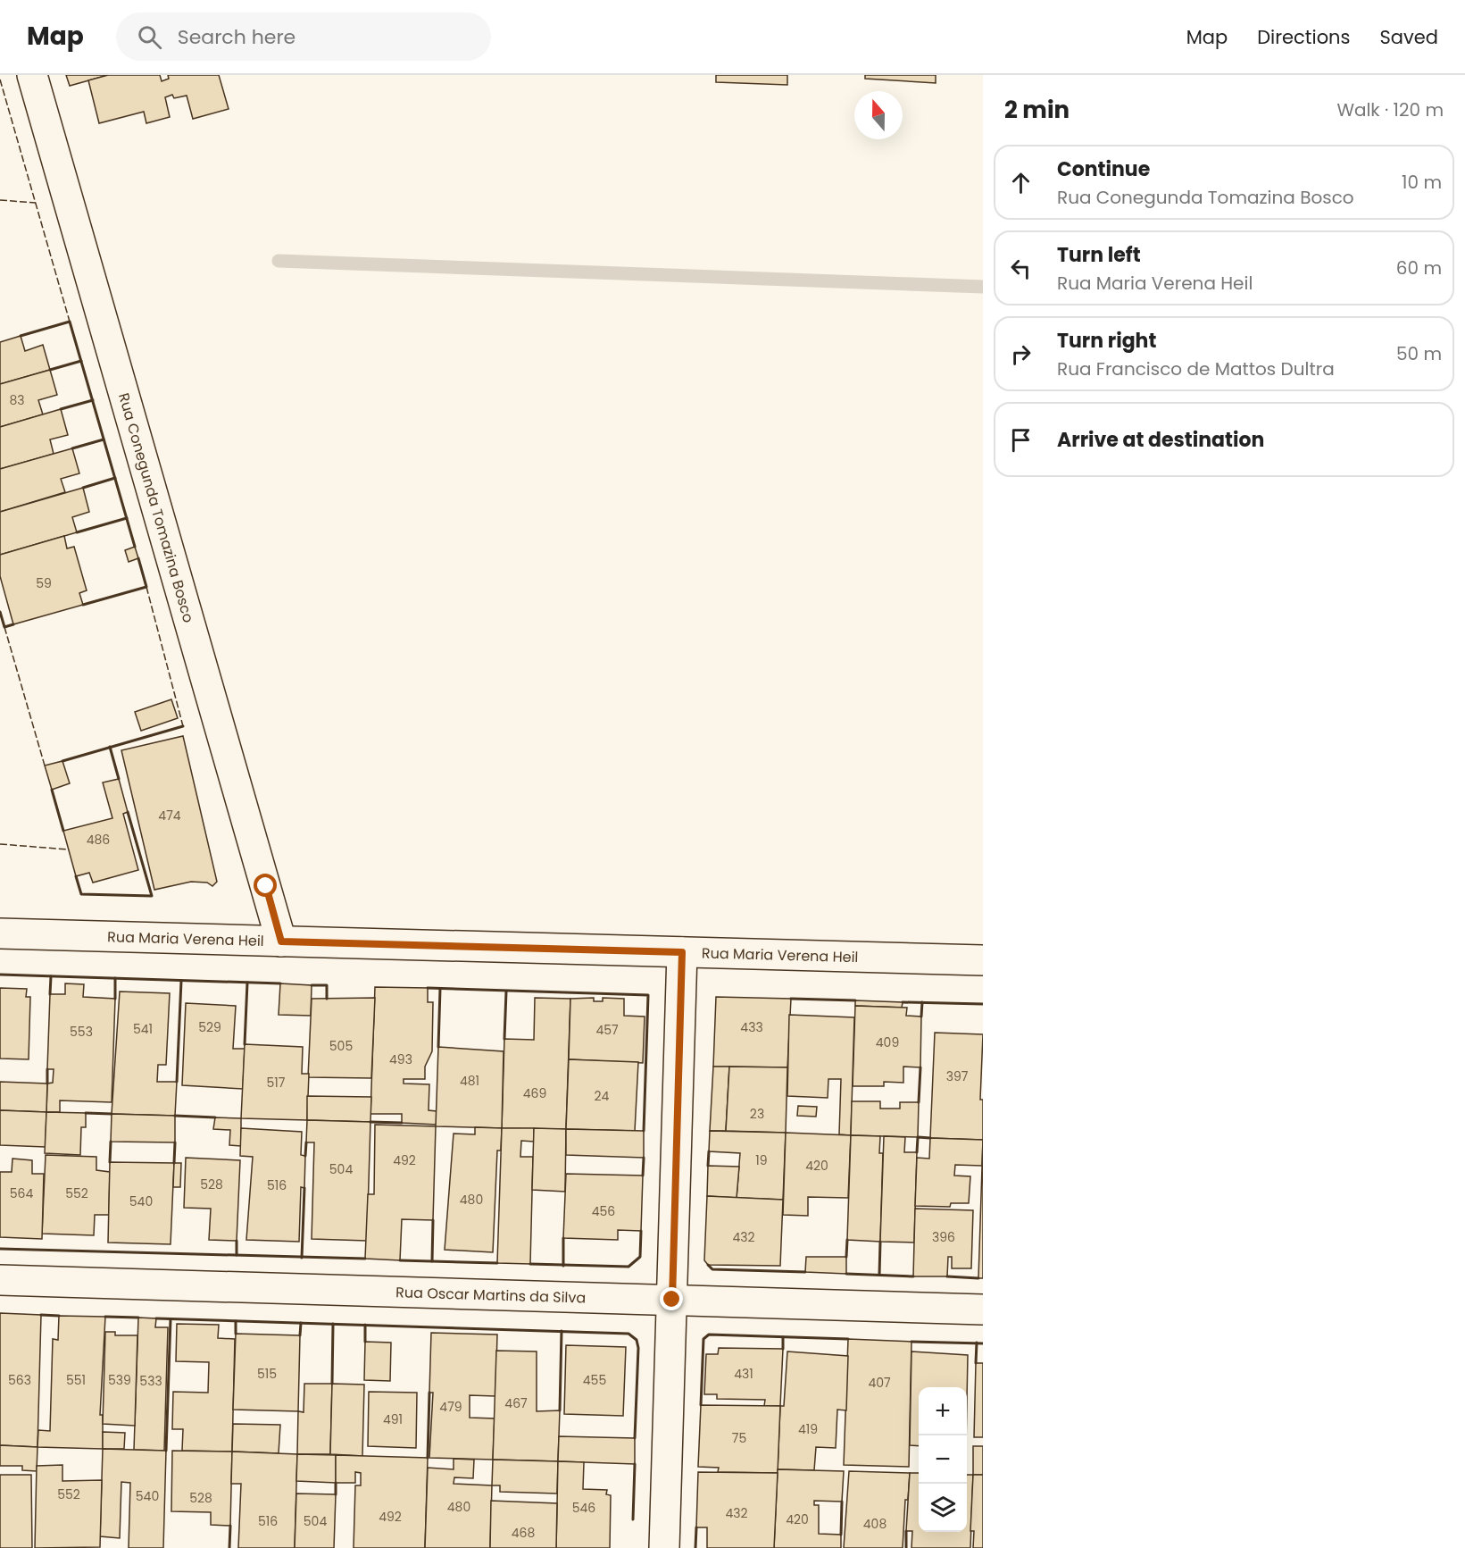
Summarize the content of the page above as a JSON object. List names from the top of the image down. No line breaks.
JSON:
{"streets":{"street":["Rua Conegunda Tomazina Bosco","Rua Maria Verena Heil","Rua Oscar Martins da Silva"]},"crossings":[["Rua Conegunda Tomazina Bosco","Rua Maria Verena Heil"]],"house_numbers":["83","59","474","486","529","433","541","457","553","409","505","493","397","481","517","469","24","23","492","19","420","504","528","516","564","552","480","540","456","432","396","515","431","563","551","539","455","533","407","467","479","491","419","75","552","540","528","480","546","432","492","420","516","504","408","468"],"north":"top","page":{"header":"Map","search":"Search here","nav":["Map","Directions","Saved"],"heading":["2 min","Walk · 120 m"],"list":[["Continue","Rua Conegunda Tomazina Bosco","10 m"],["Turn left","Rua Maria Verena Heil","60 m"],["Turn right","Rua Francisco de Mattos Dultra","50 m"],"Arrive at destination"],"map_buttons":["+","−"]}}
